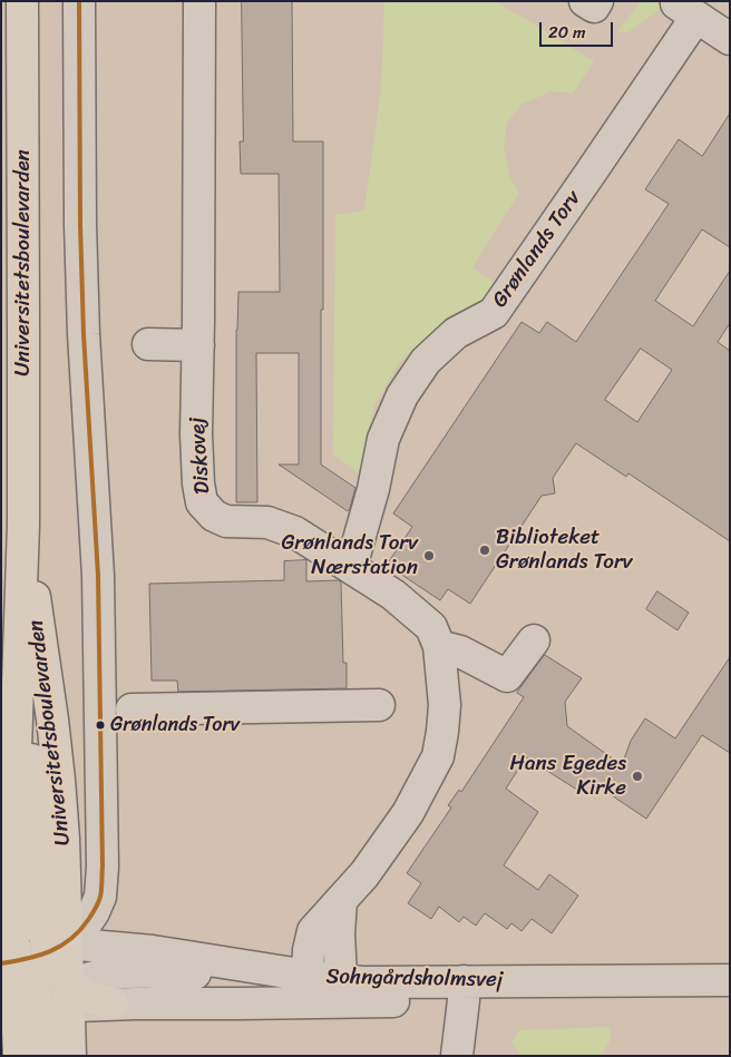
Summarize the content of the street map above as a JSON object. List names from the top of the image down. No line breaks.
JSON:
{"streets":{"main road":["Universitetsboulevarden"],"street":["Grønlands Torv","Diskovej","Sohngårdsholmsvej"]},"crossings":[["Grønlands Torv","Diskovej"],["Universitetsboulevarden","Sohngårdsholmsvej"],["Diskovej","Sohngårdsholmsvej"]],"places":["Biblioteket Grønlands Torv","Grønlands Torv Nærstation","Grønlands Torv","Hans Egedes Kirke"],"scale_bar":"20 m"}
